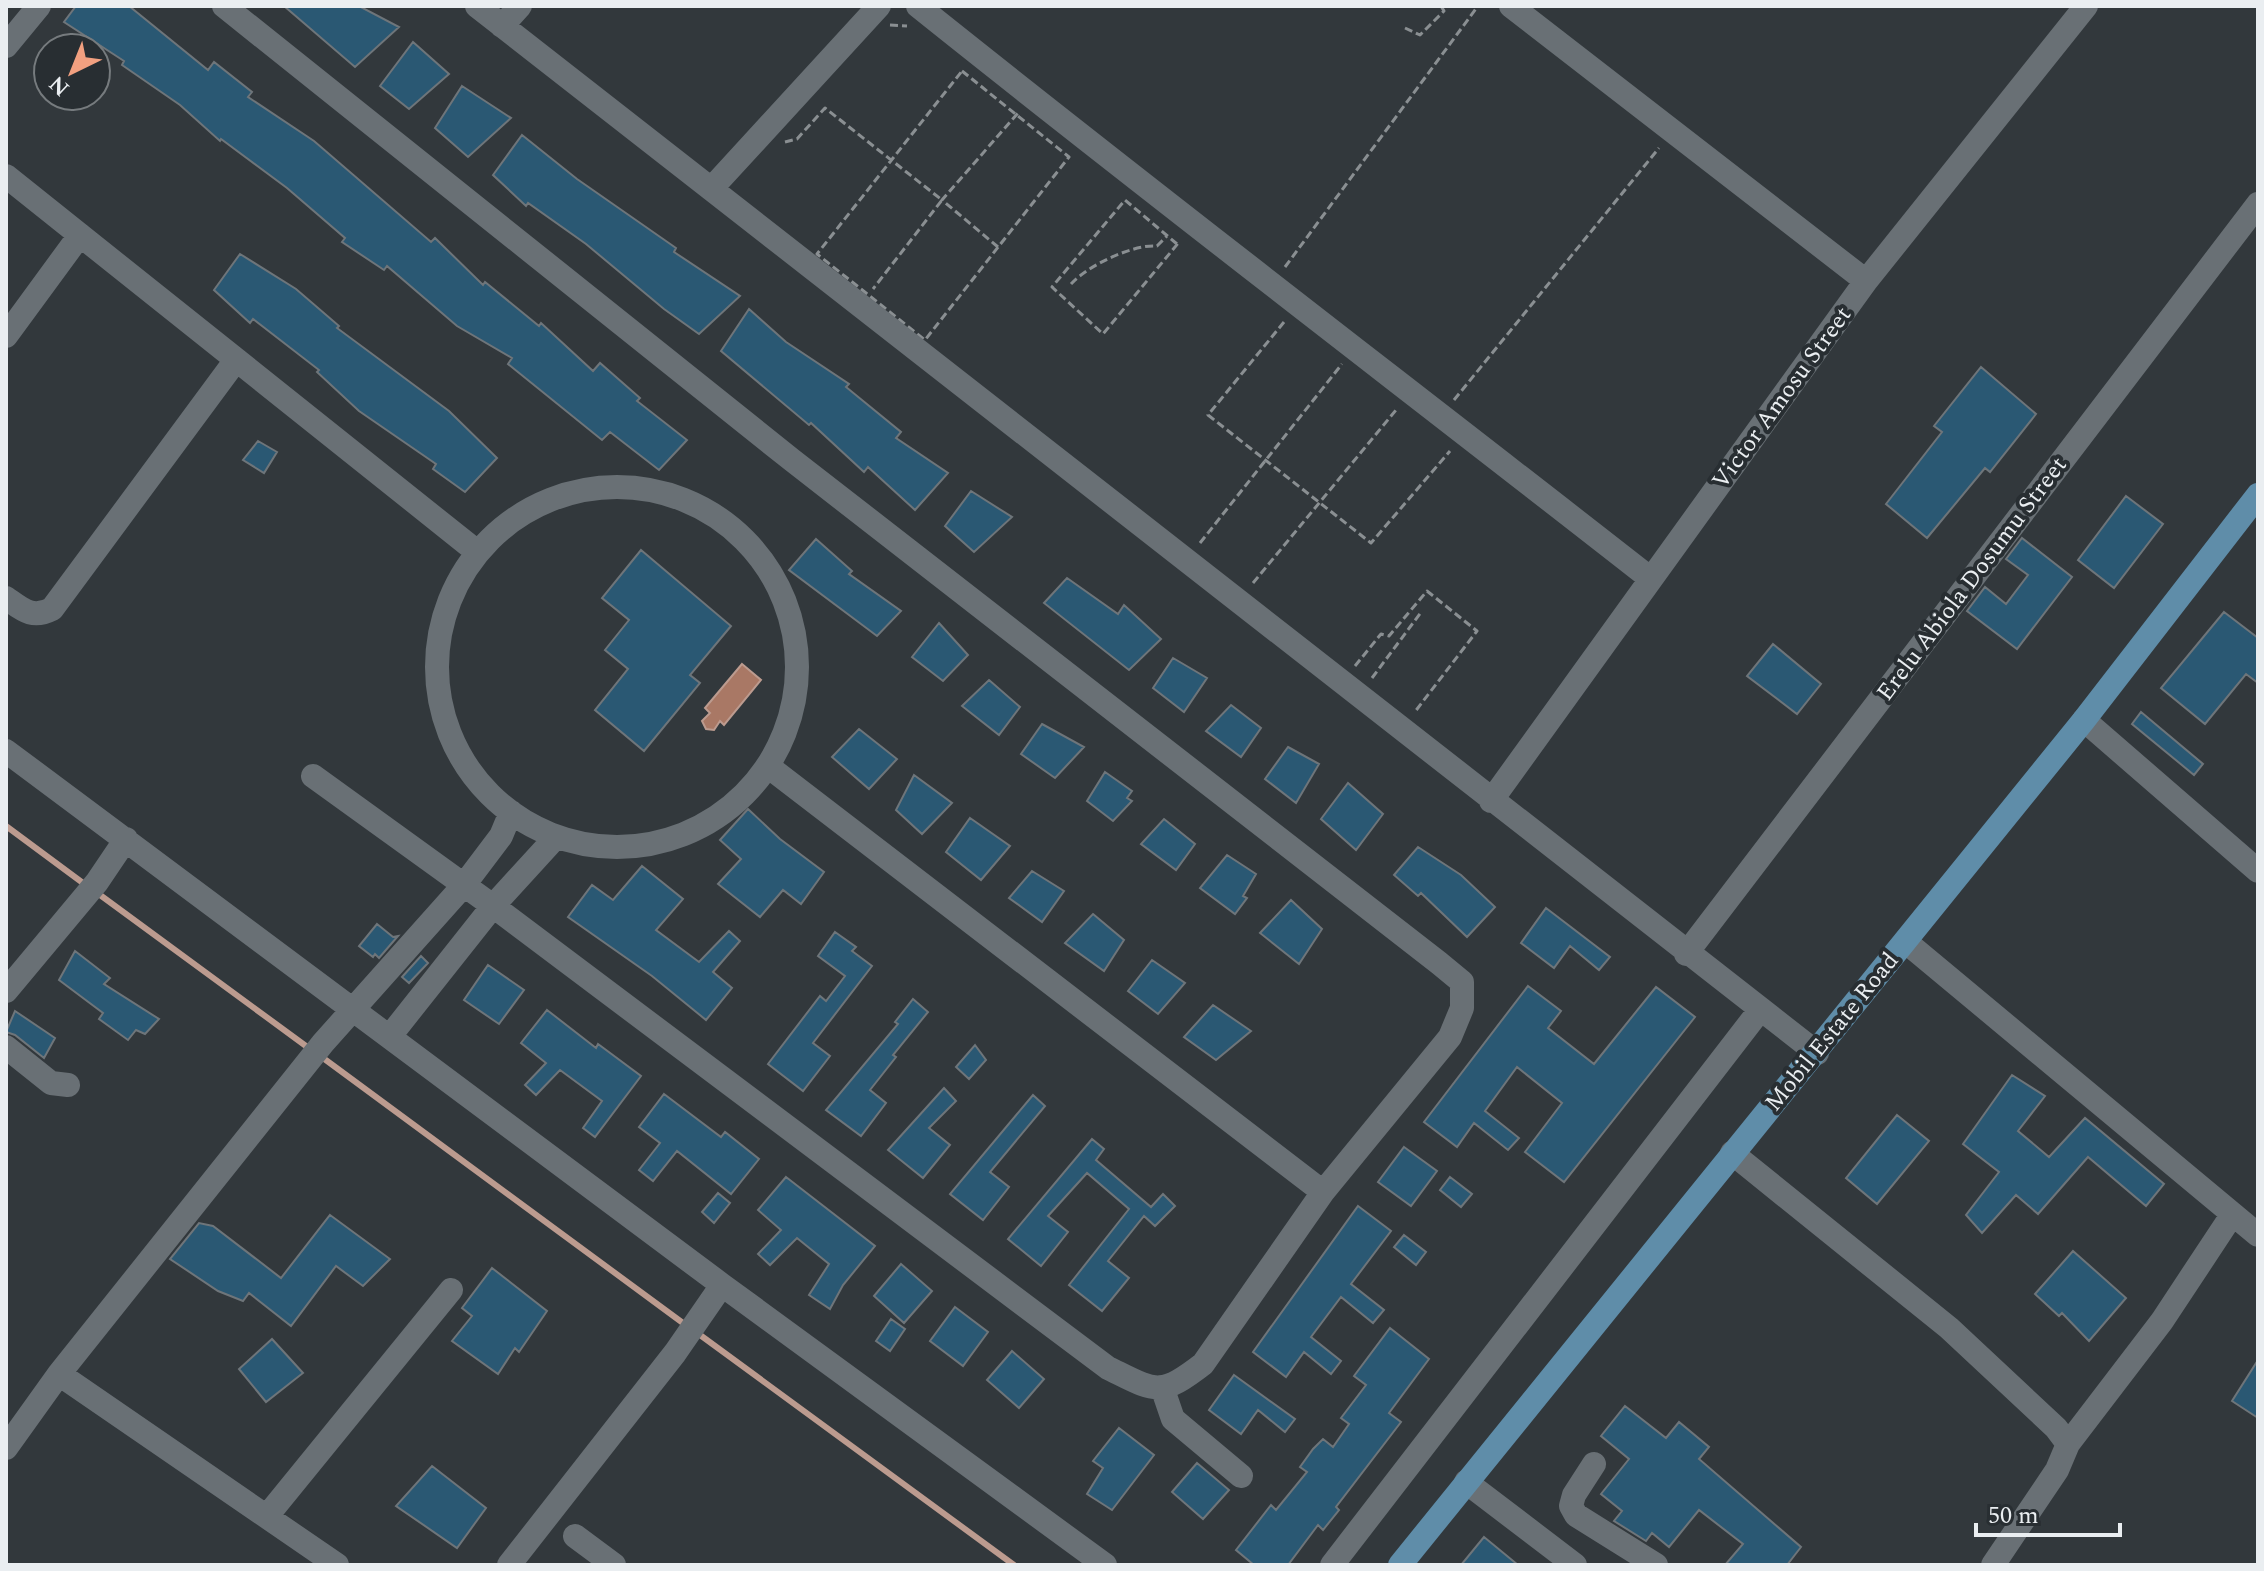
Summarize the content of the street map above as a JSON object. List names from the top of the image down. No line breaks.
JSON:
{"streets":{"main road":["Mobil Estate Road"],"street":["Victor Amosu Street","Erelu Abiola Dosumu Street"]},"scale_bar":"50 m","north":"bottom left"}
